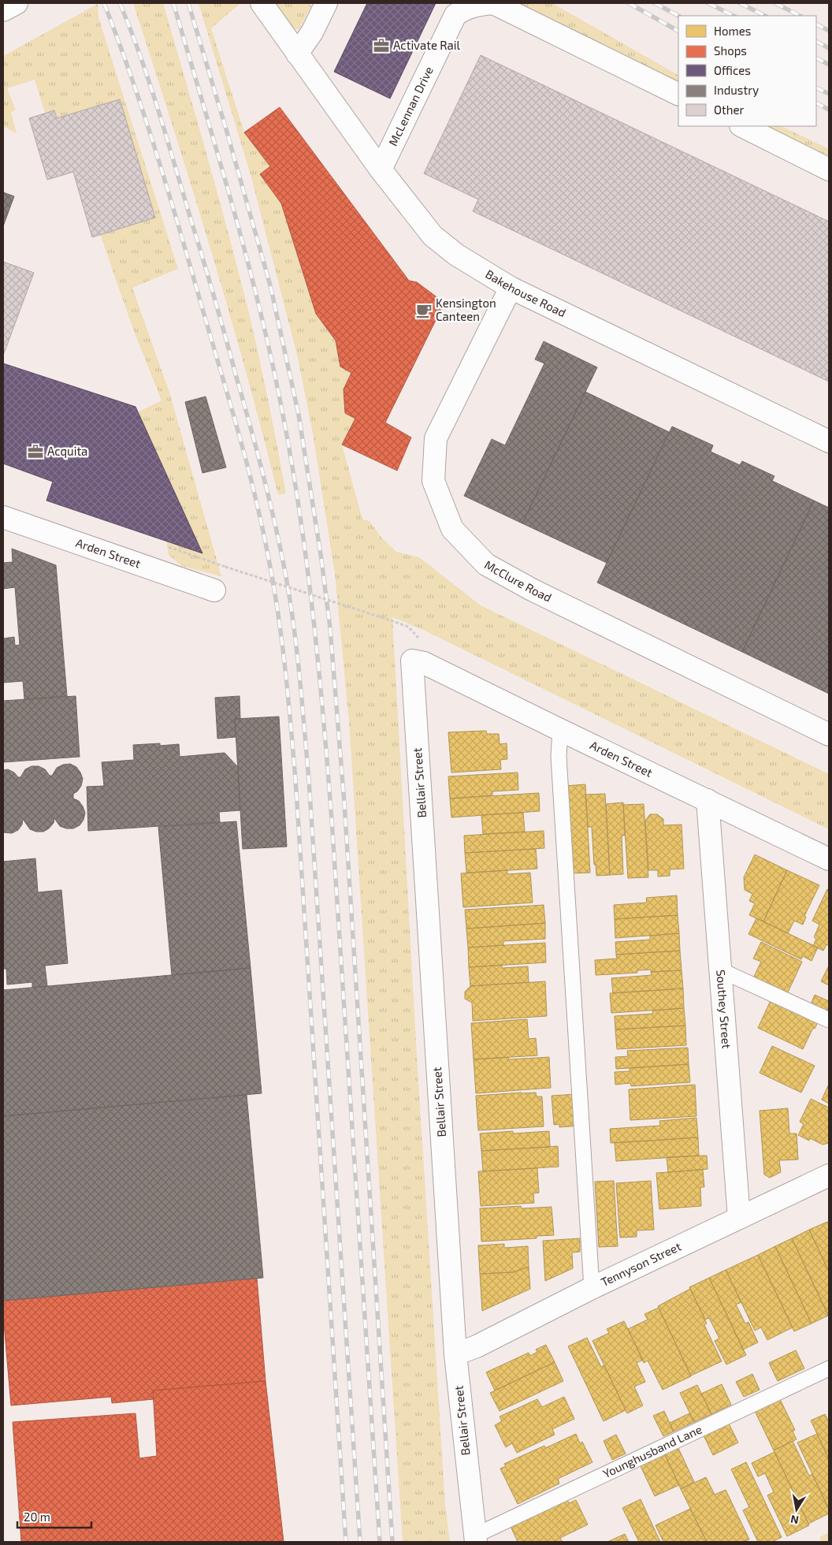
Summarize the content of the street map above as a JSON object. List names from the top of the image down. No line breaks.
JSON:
{"streets":{"street":["McLennan Drive","Bakehouse Road","Arden Street","McClure Road","Bellair Street","Southey Street","Tennyson Street"],"lane":["Younghusband Lane"]},"crossings":[["McLennan Drive","Bakehouse Road"],["Bakehouse Road","McClure Road"],["Arden Street","Bellair Street"],["Arden Street","Southey Street"],["Bellair Street","Tennyson Street"],["Bellair Street","Younghusband Lane"],["Southey Street","Tennyson Street"]],"places":{"office":["Activate Rail","Acquita"],"cafe":["Kensington Canteen"]},"legend":["Homes","Shops","Offices","Industry","Other"],"scale_bar":"20 m","north":"bottom"}
